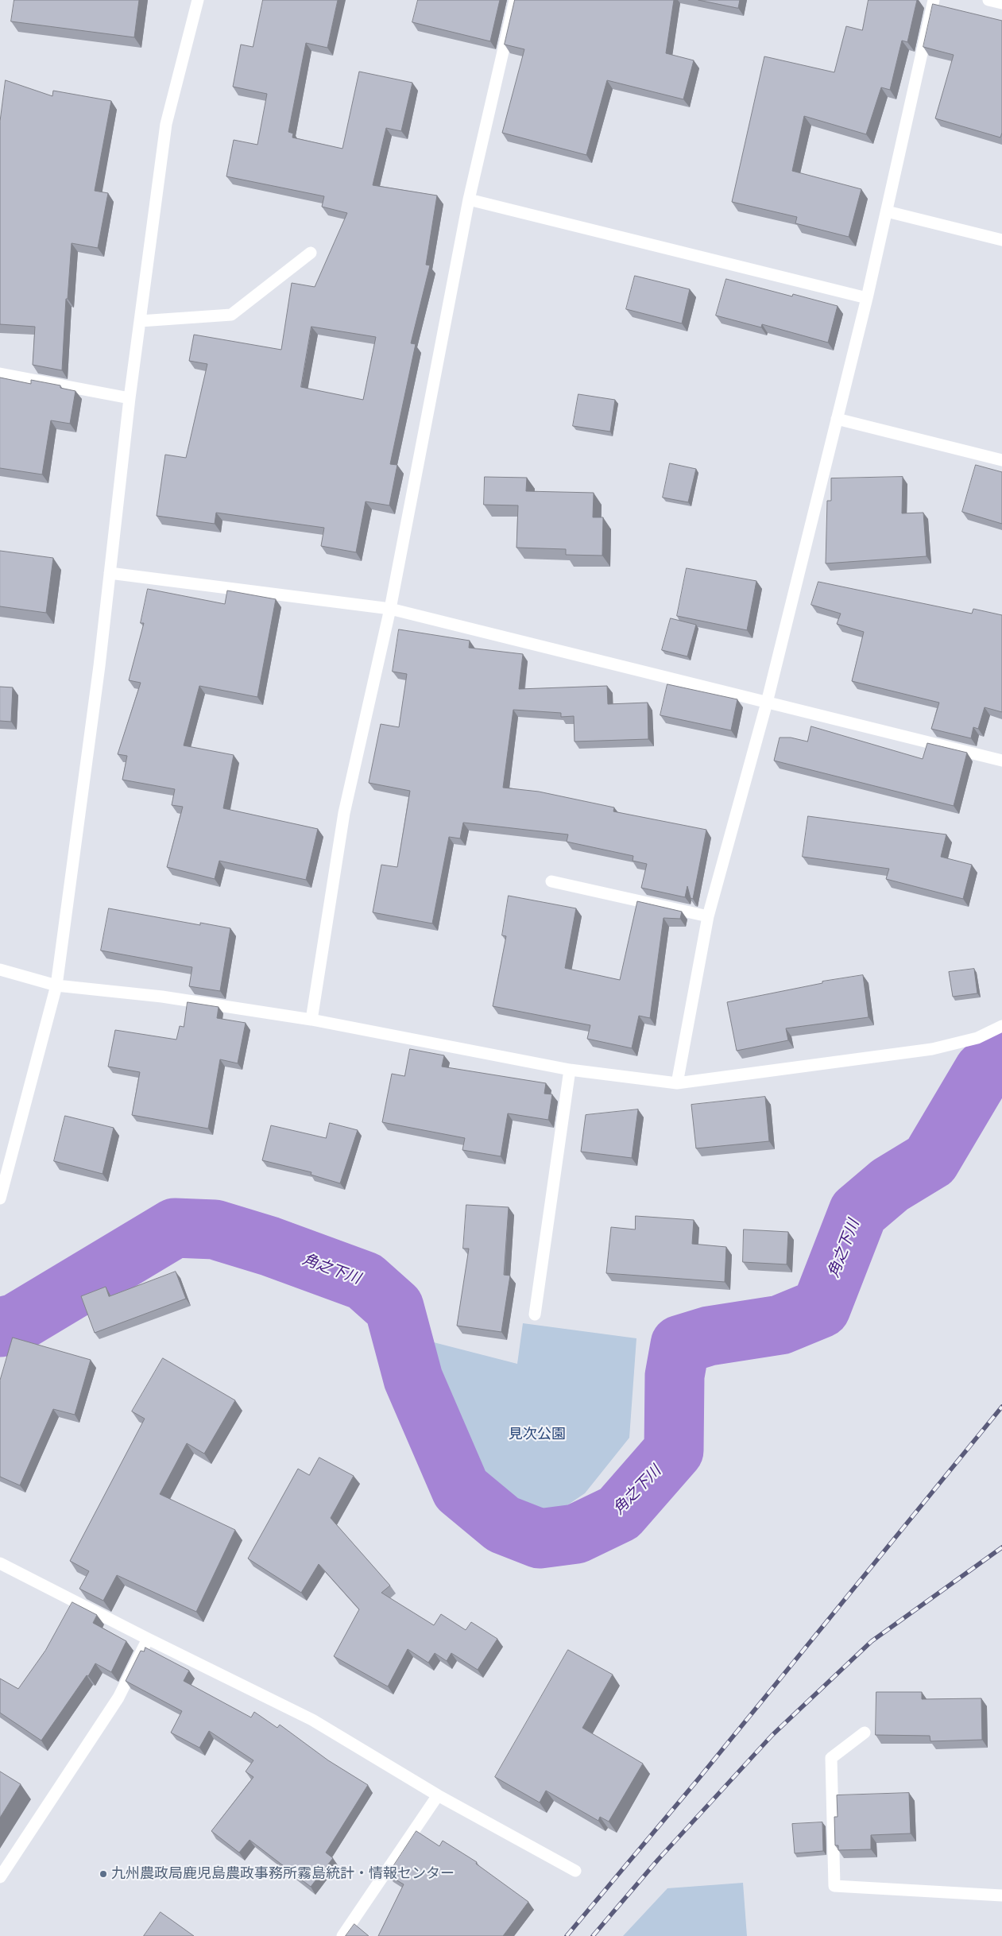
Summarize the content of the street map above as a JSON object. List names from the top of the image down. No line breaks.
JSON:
{"water":["角之下川"],"parks":["見次公園"],"places":["九州農政局鹿児島農政事務所霧島統計・情報センター"]}
